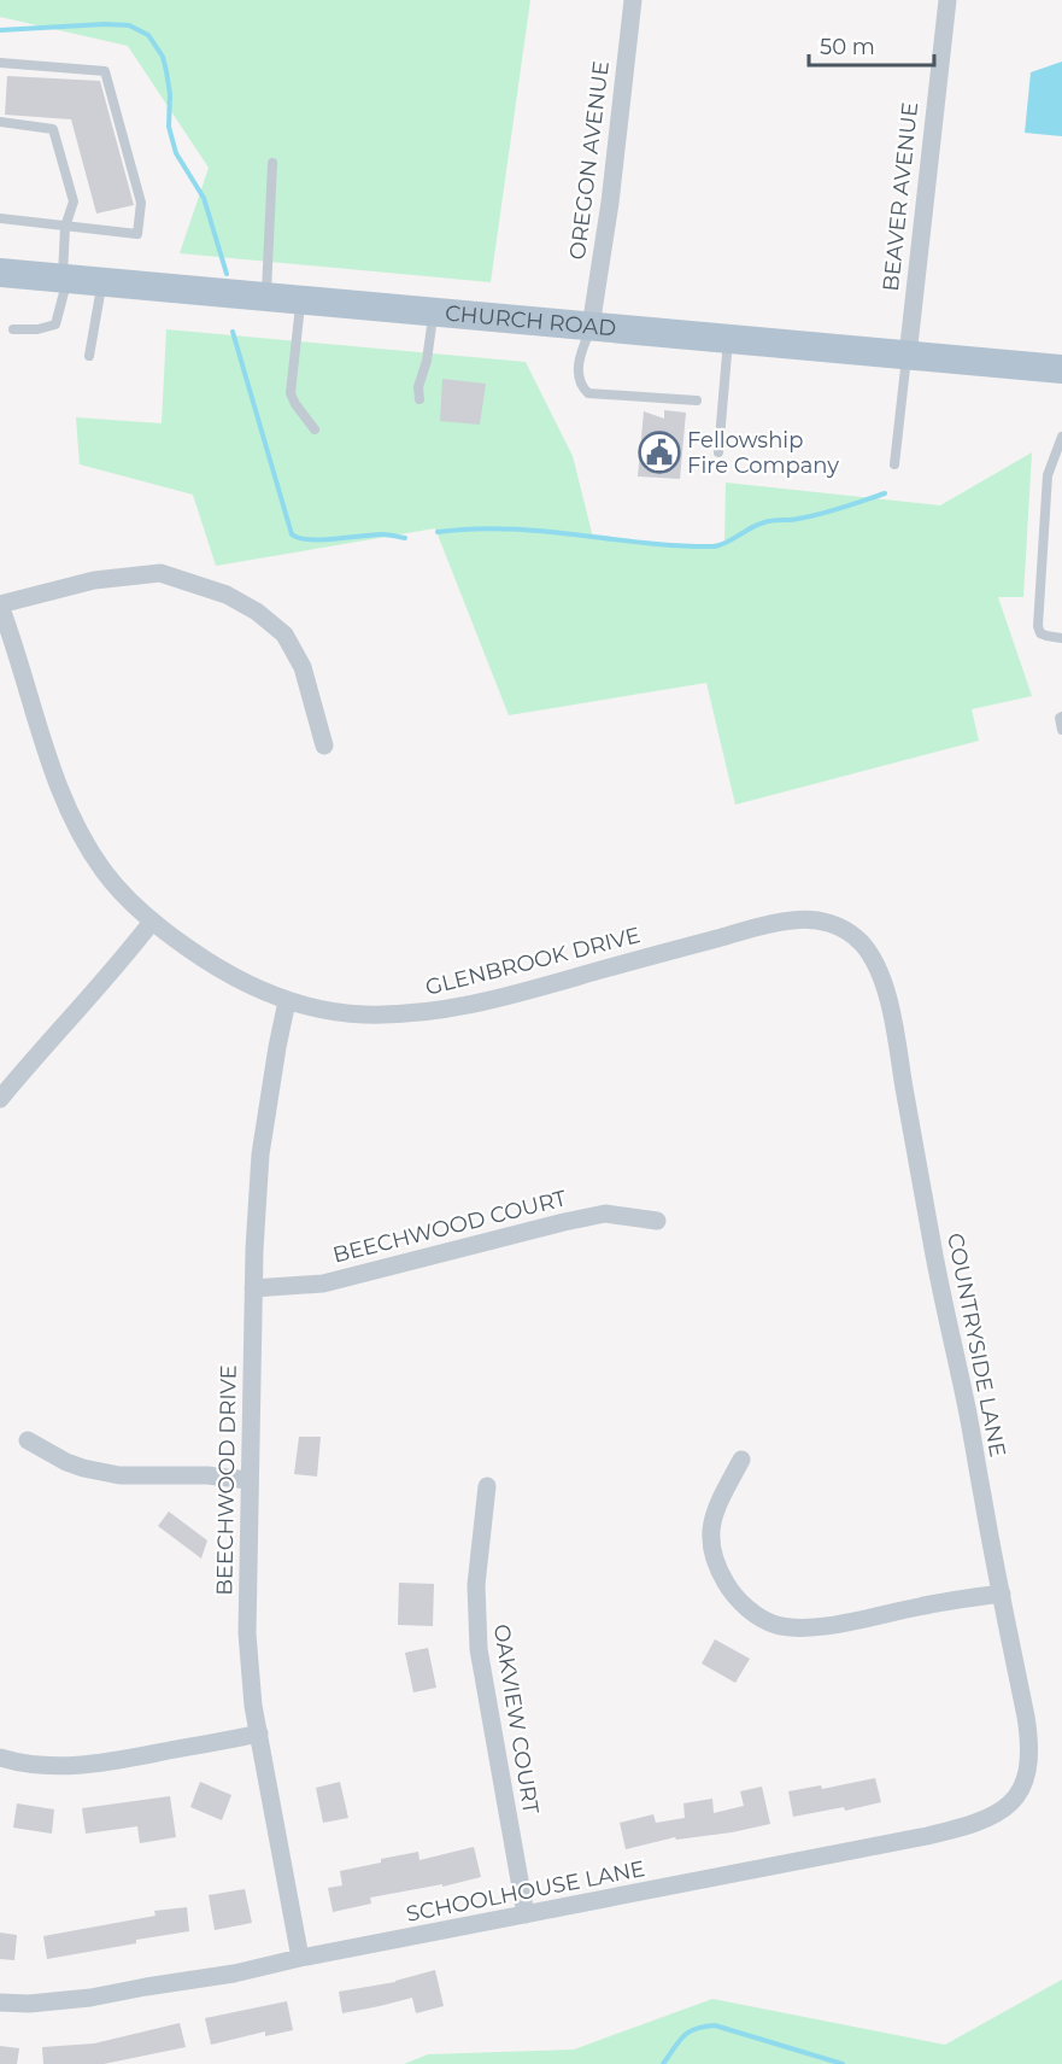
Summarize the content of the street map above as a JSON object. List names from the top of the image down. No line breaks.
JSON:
{"streets":{"main road":["CHURCH ROAD"],"street":["OREGON AVENUE","BEAVER AVENUE","GLENBROOK DRIVE","BEECHWOOD COURT","COUNTRYSIDE LANE","BEECHWOOD DRIVE","OAKVIEW COURT","SCHOOLHOUSE LANE"]},"crossings":[["OREGON AVENUE","CHURCH ROAD"],["BEAVER AVENUE","CHURCH ROAD"],["GLENBROOK DRIVE","COUNTRYSIDE LANE"],["GLENBROOK DRIVE","BEECHWOOD DRIVE"],["BEECHWOOD COURT","BEECHWOOD DRIVE"],["COUNTRYSIDE LANE","SCHOOLHOUSE LANE"],["BEECHWOOD DRIVE","SCHOOLHOUSE LANE"],["OAKVIEW COURT","SCHOOLHOUSE LANE"]],"places":{"public building":["Fellowship Fire Company"]},"scale_bar":"50 m"}
